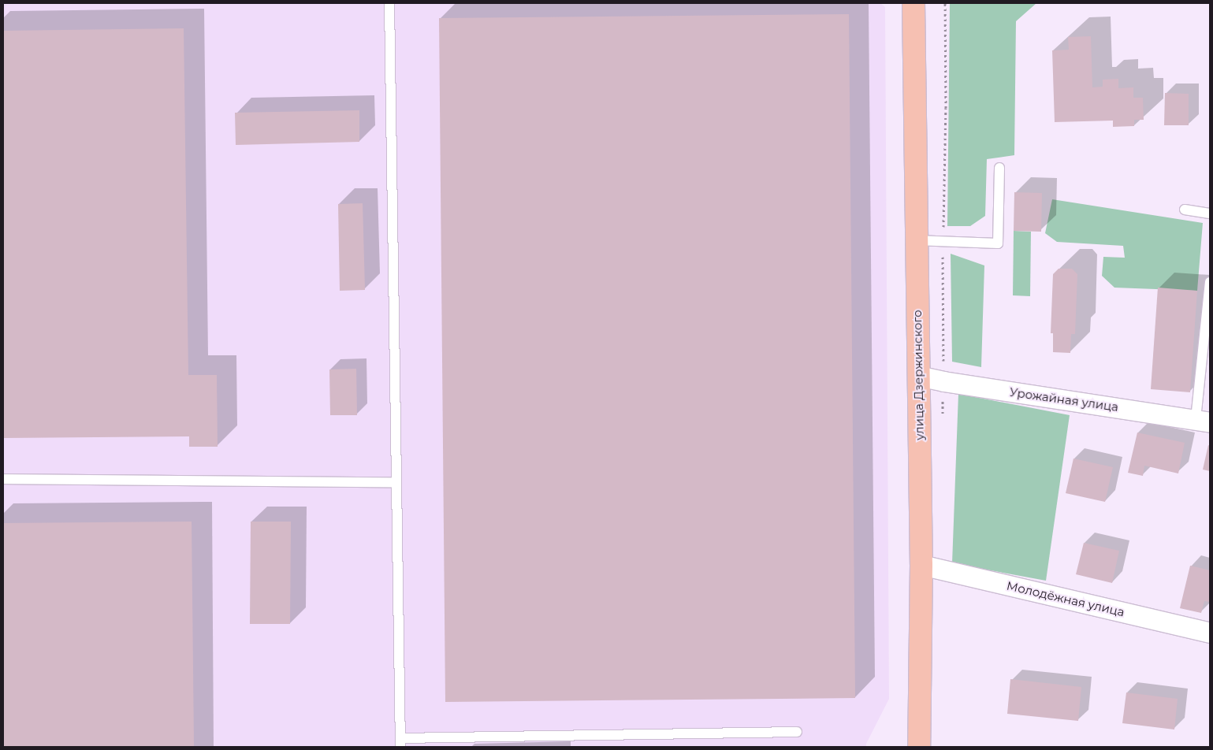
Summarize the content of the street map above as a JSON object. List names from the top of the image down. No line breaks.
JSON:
{"streets":{"highway":["улица Дзержинского"],"street":["Урожайная улица","Молодёжная улица"]},"crossings":[["улица Дзержинского","Урожайная улица"],["улица Дзержинского","Молодёжная улица"]]}
